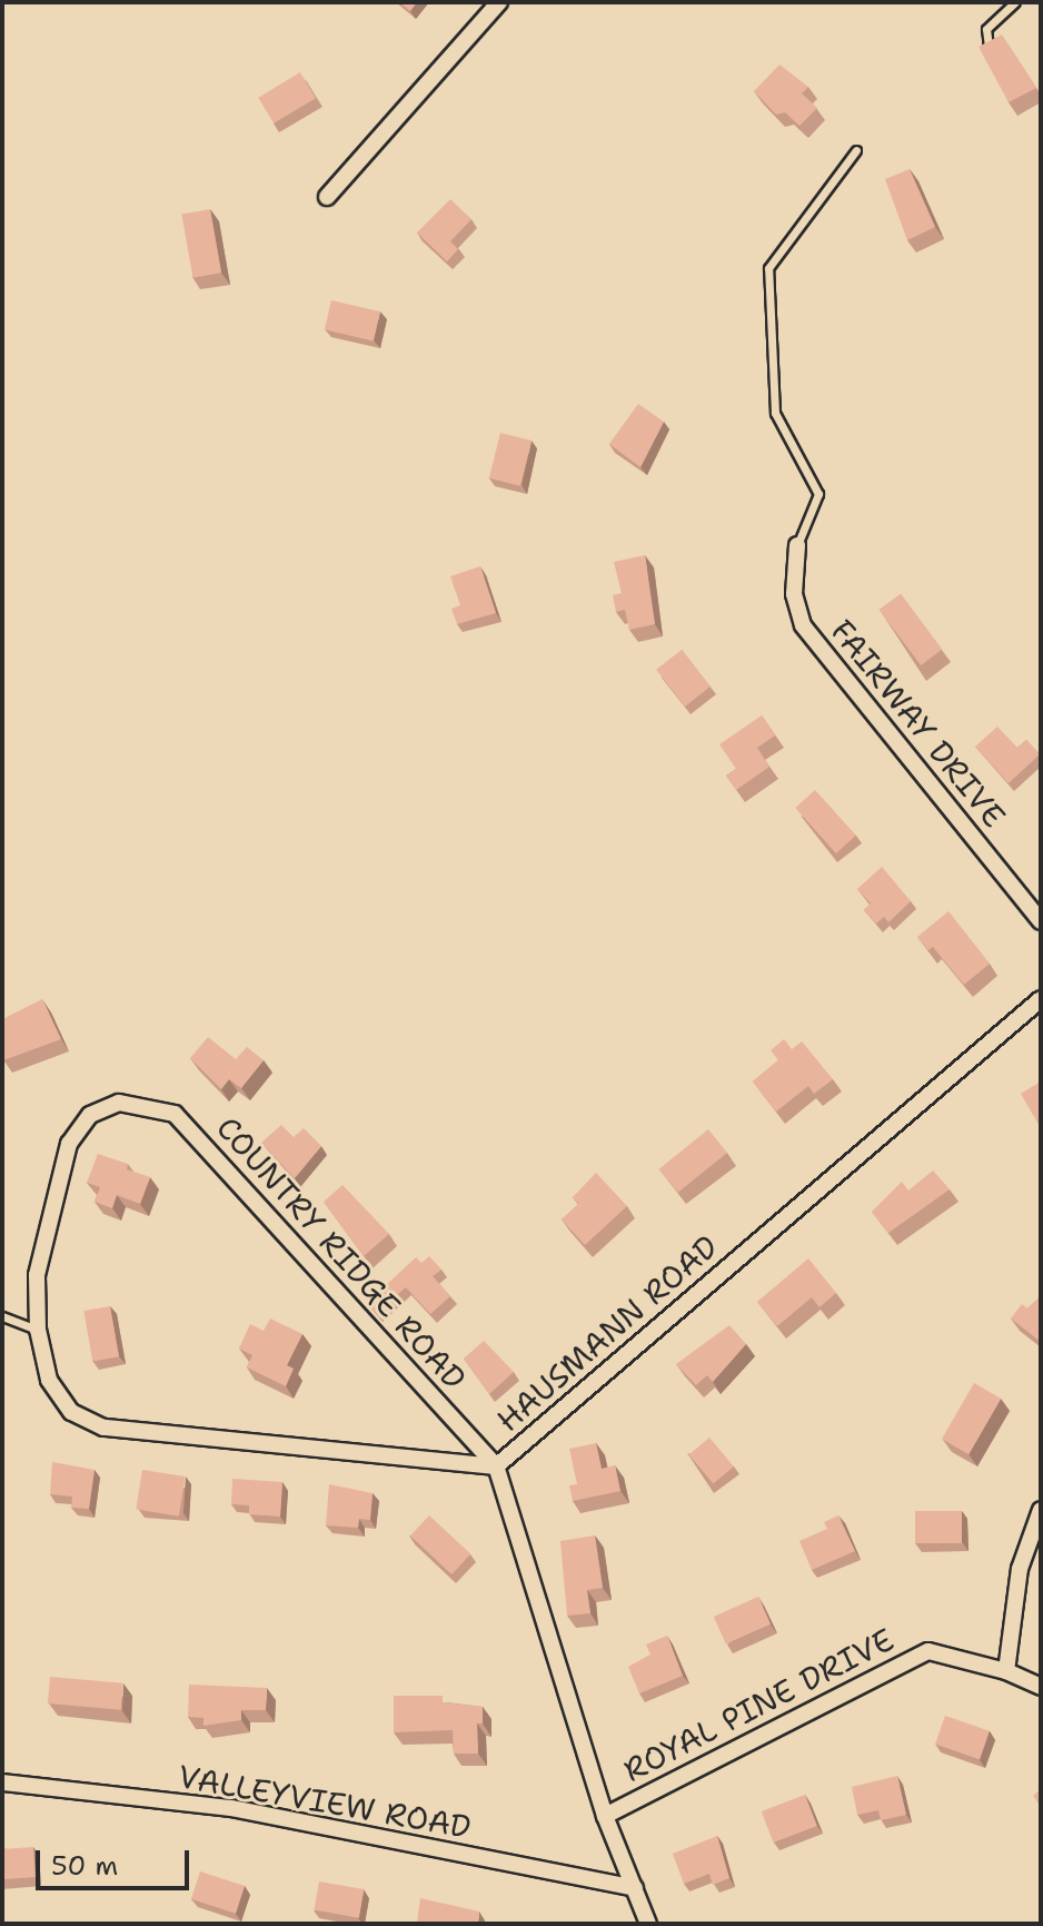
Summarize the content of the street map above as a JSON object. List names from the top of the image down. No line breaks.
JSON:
{"streets":{"street":["FAIRWAY DRIVE","COUNTRY RIDGE ROAD","HAUSMANN ROAD","ROYAL PINE DRIVE","VALLEYVIEW ROAD"]},"crossings":[["COUNTRY RIDGE ROAD","HAUSMANN ROAD"],["HAUSMANN ROAD","ROYAL PINE DRIVE"],["HAUSMANN ROAD","VALLEYVIEW ROAD"]],"scale_bar":"50 m"}
